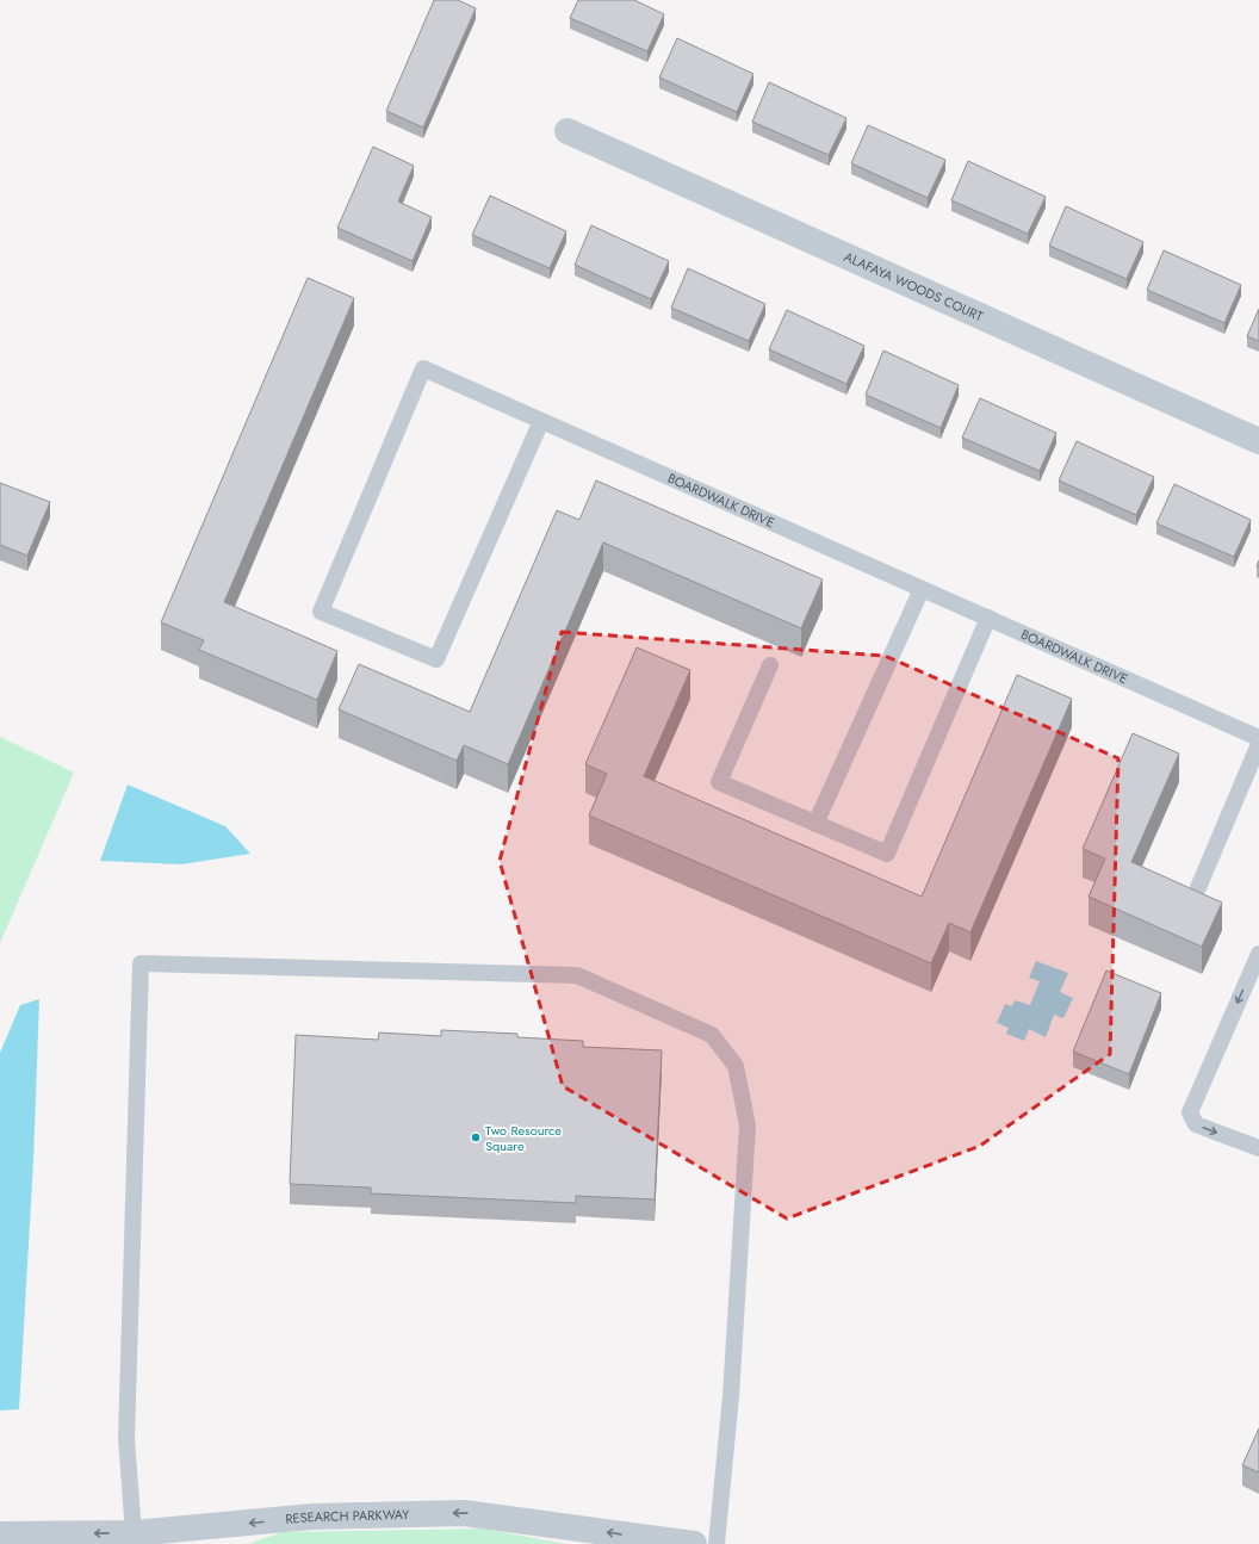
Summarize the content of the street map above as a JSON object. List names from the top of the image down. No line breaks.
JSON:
{"streets":{"street":["ALAFAYA WOODS COURT","RESEARCH PARKWAY"],"lane":["BOARDWALK DRIVE"]},"one_way":["RESEARCH PARKWAY"],"places":["Two Resource Square"]}
